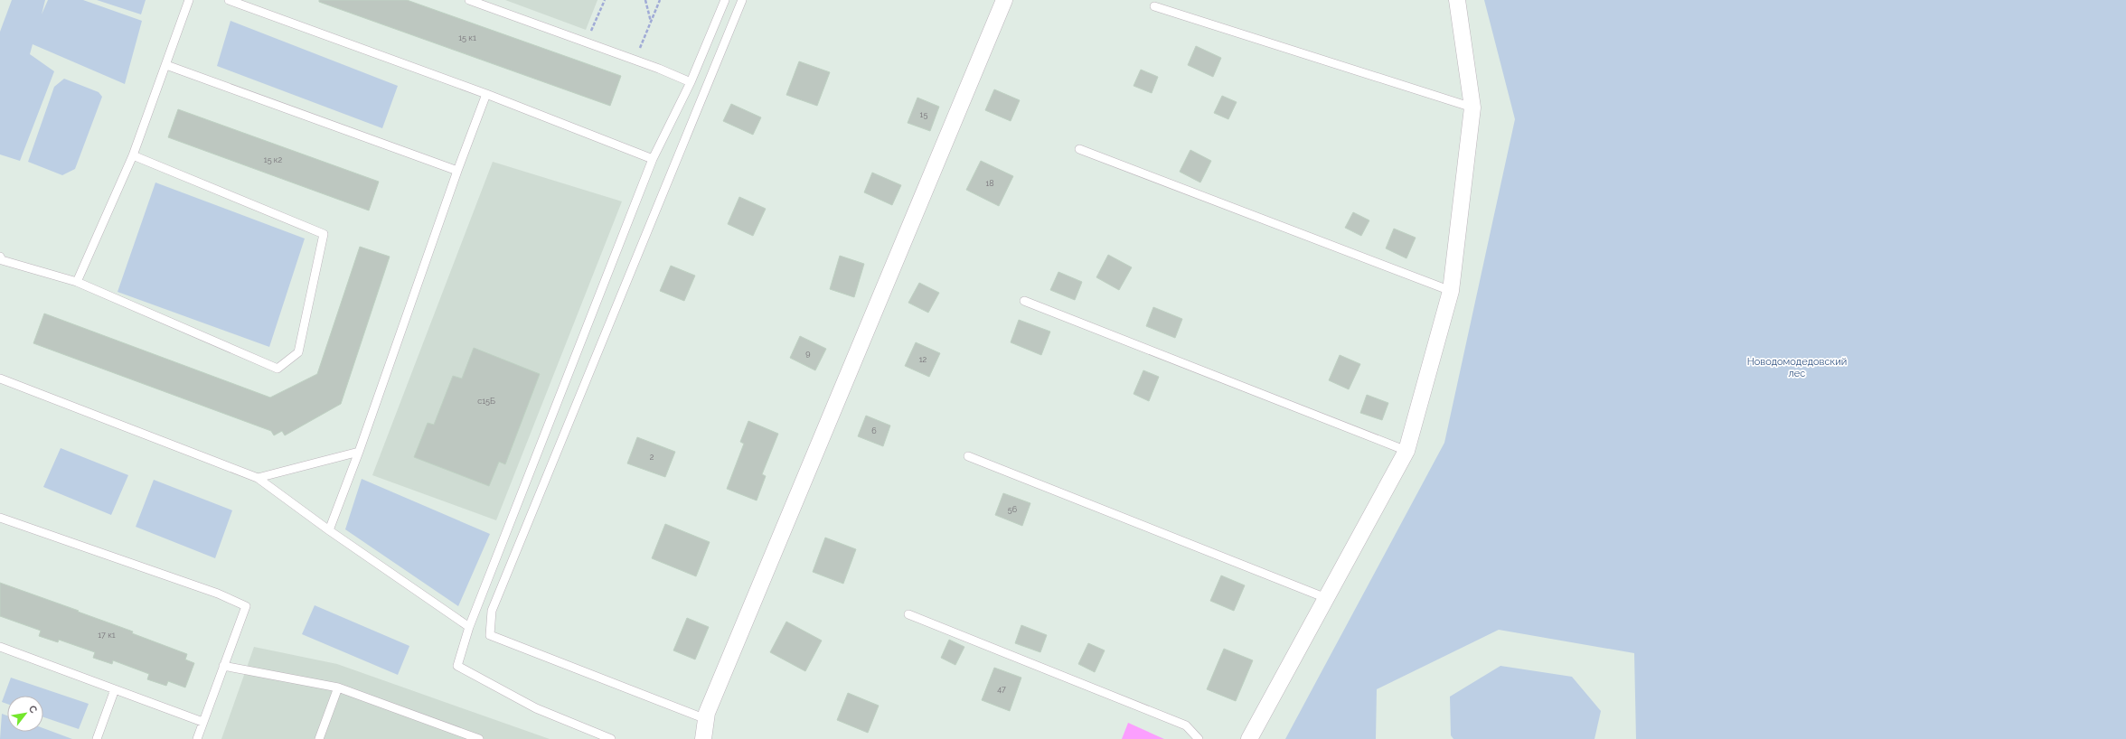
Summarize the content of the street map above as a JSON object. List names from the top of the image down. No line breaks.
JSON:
{"parks":["Новодомодедовский лес"],"house_numbers":["15 к1","15","15 к2","18","9","12","с15Б","6","2","56","17 к1","47"],"north":"top right"}
